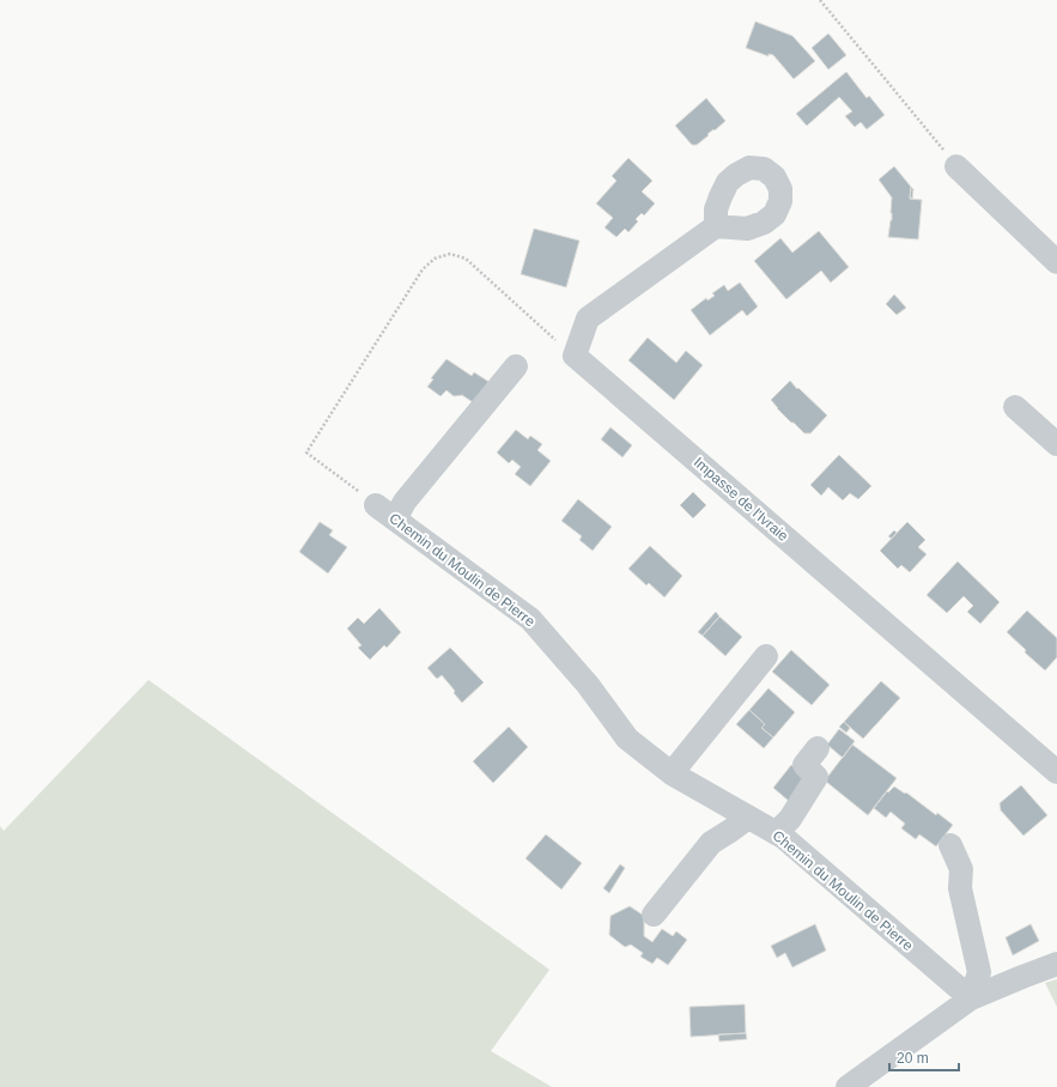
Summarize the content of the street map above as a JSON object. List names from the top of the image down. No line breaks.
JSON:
{"streets":{"street":["Impasse de l'Ivraie","Chemin du Moulin de Pierre"]},"crossings":[["Impasse de l'Ivraie","Chemin du Moulin de Pierre"]],"scale_bar":"20 m"}
